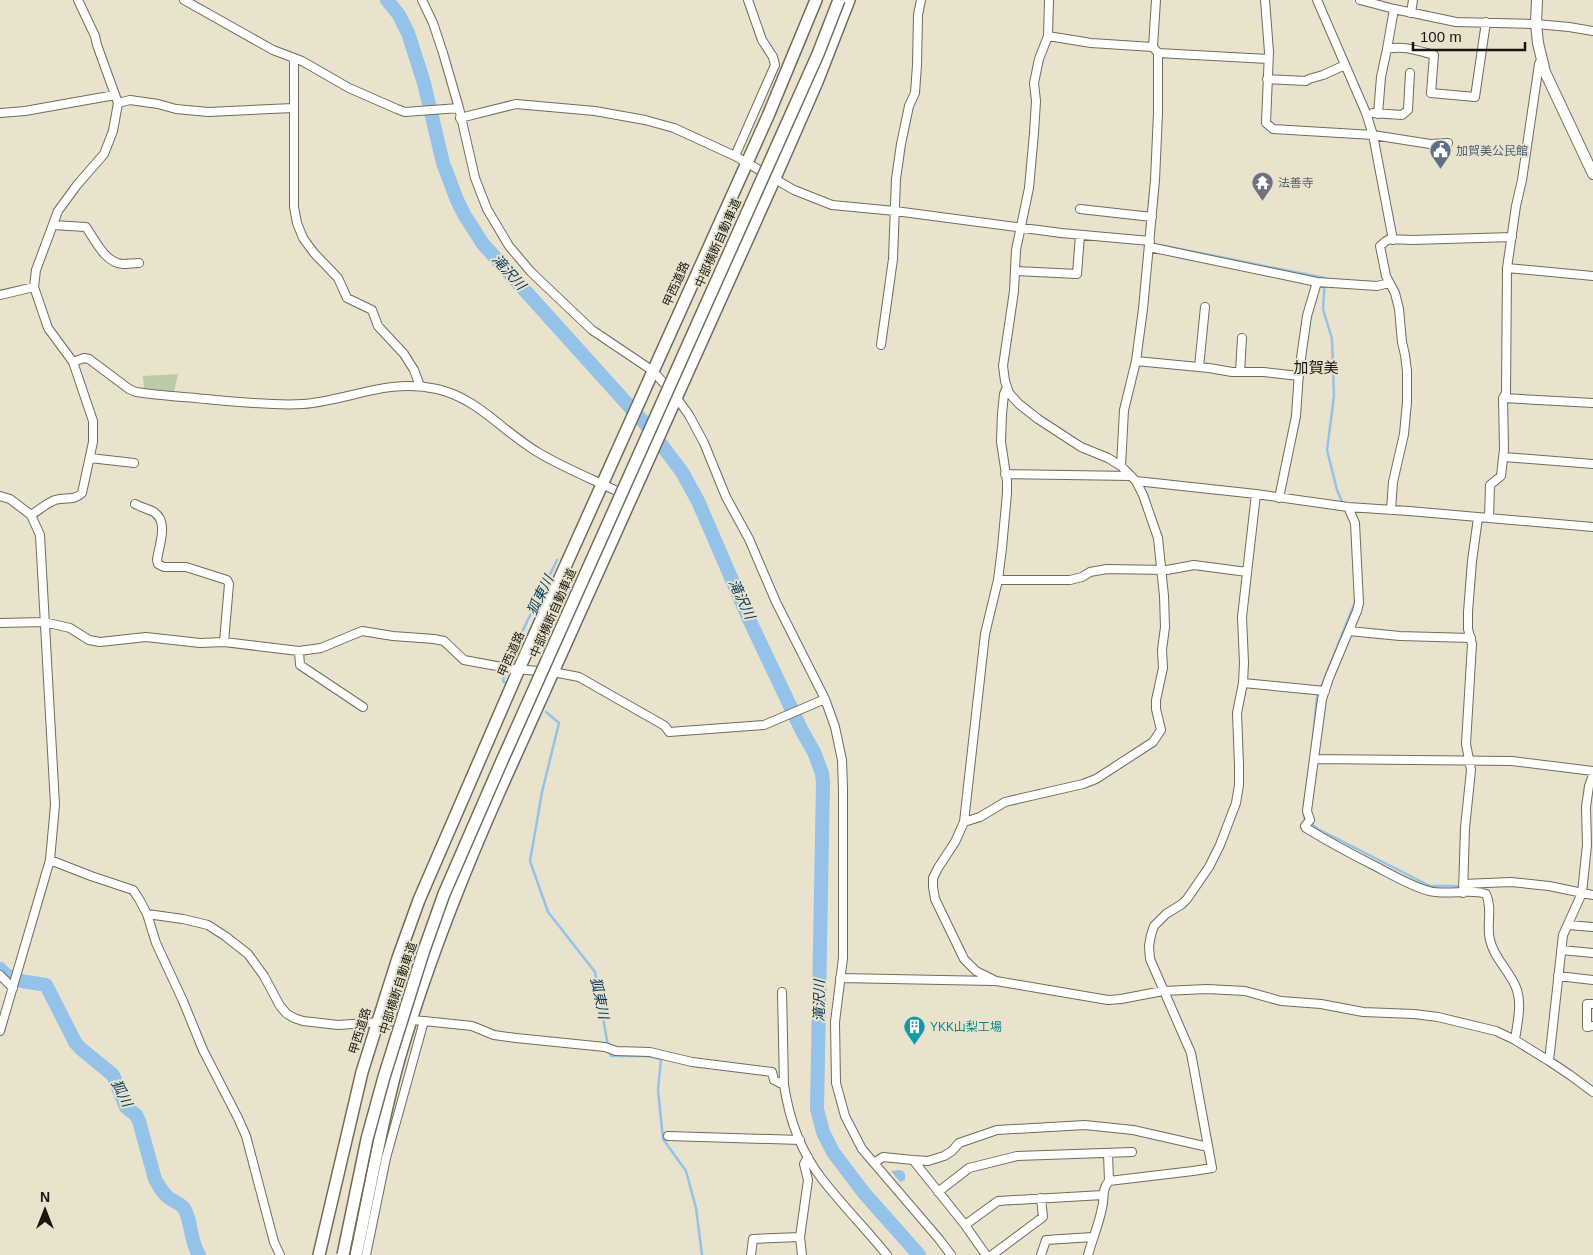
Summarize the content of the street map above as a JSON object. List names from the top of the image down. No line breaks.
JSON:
{"streets":{"highway":["中部横断自動車道","甲西道路"]},"districts":["加賀美"],"water":["滝沢川","狐東川","狐川"],"places":{"public building":["加賀美公民館"],"temple":["法善寺"],"building":["YKK山梨工場"]},"scale_bar":"100 m","north":"top"}
